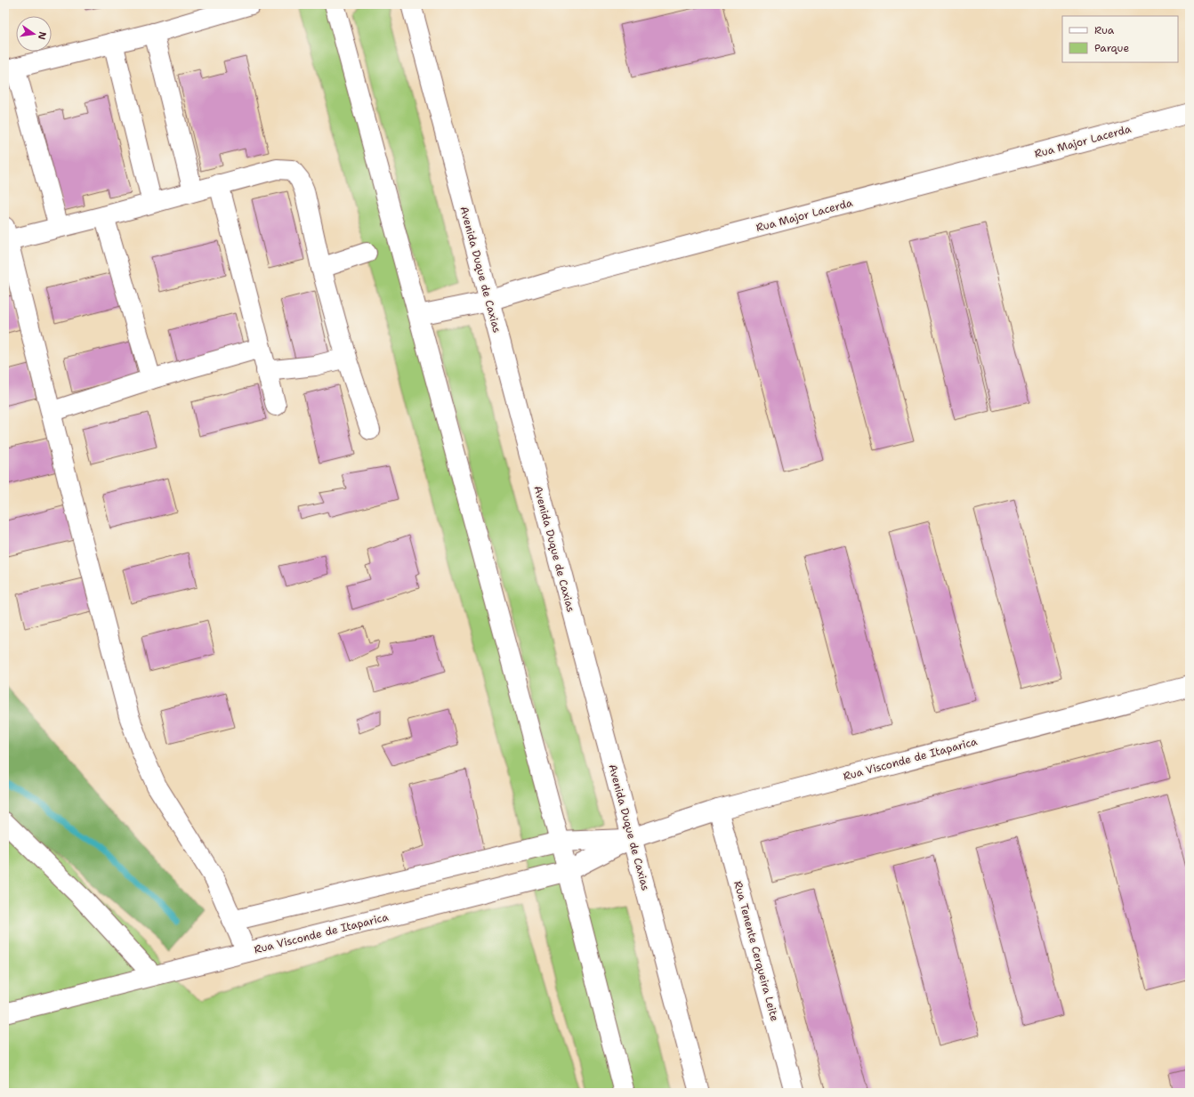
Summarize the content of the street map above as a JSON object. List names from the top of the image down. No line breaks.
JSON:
{"streets":{"street":["Rua Major Lacerda","Avenida Duque de Caxias","Rua Visconde de Itaparica","Rua Tenente Cerqueira Leite"]},"crossings":[["Rua Major Lacerda","Avenida Duque de Caxias"],["Avenida Duque de Caxias","Rua Visconde de Itaparica"],["Rua Visconde de Itaparica","Rua Tenente Cerqueira Leite"]],"legend":["Rua","Parque"],"north":"right"}
